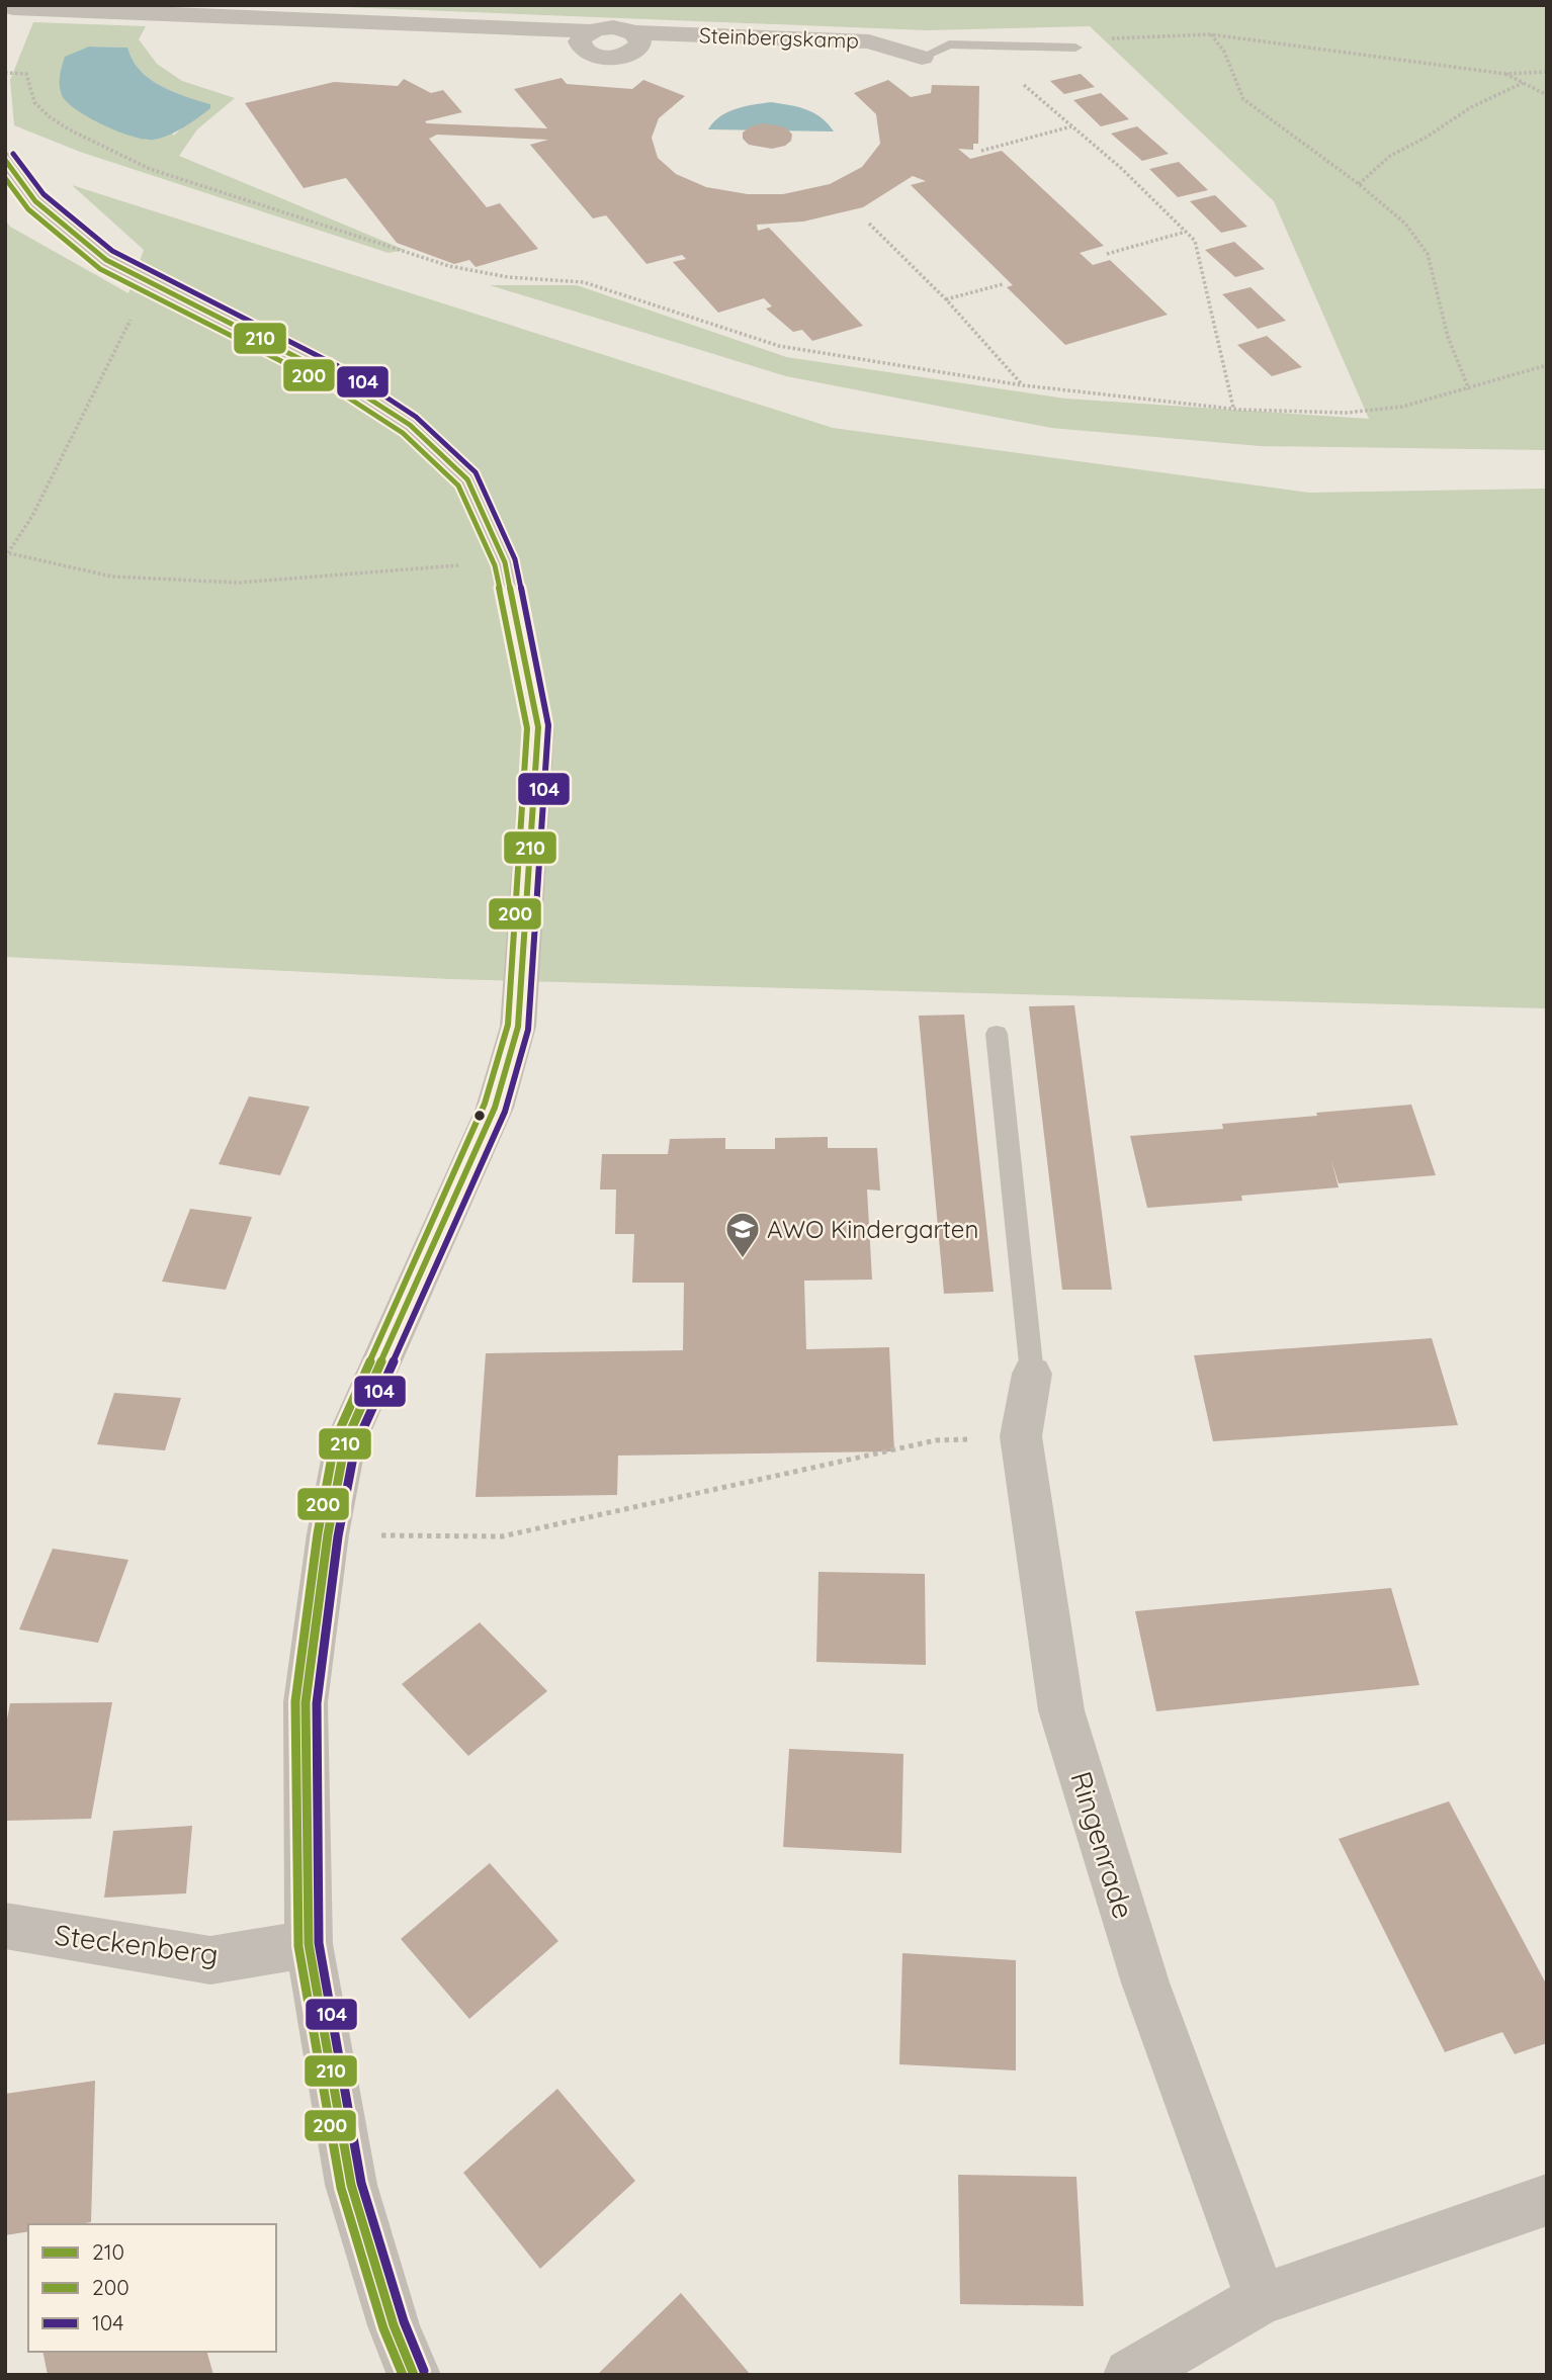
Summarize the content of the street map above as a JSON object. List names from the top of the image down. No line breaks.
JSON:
{"streets":{"street":["Steinbergskamp","Ringenrade","Steckenberg"]},"places":{"school or university":["AWO Kindergarten"]},"lines":["transit line 104","transit line 210","transit line 200"],"legend":["210","200","104"]}
